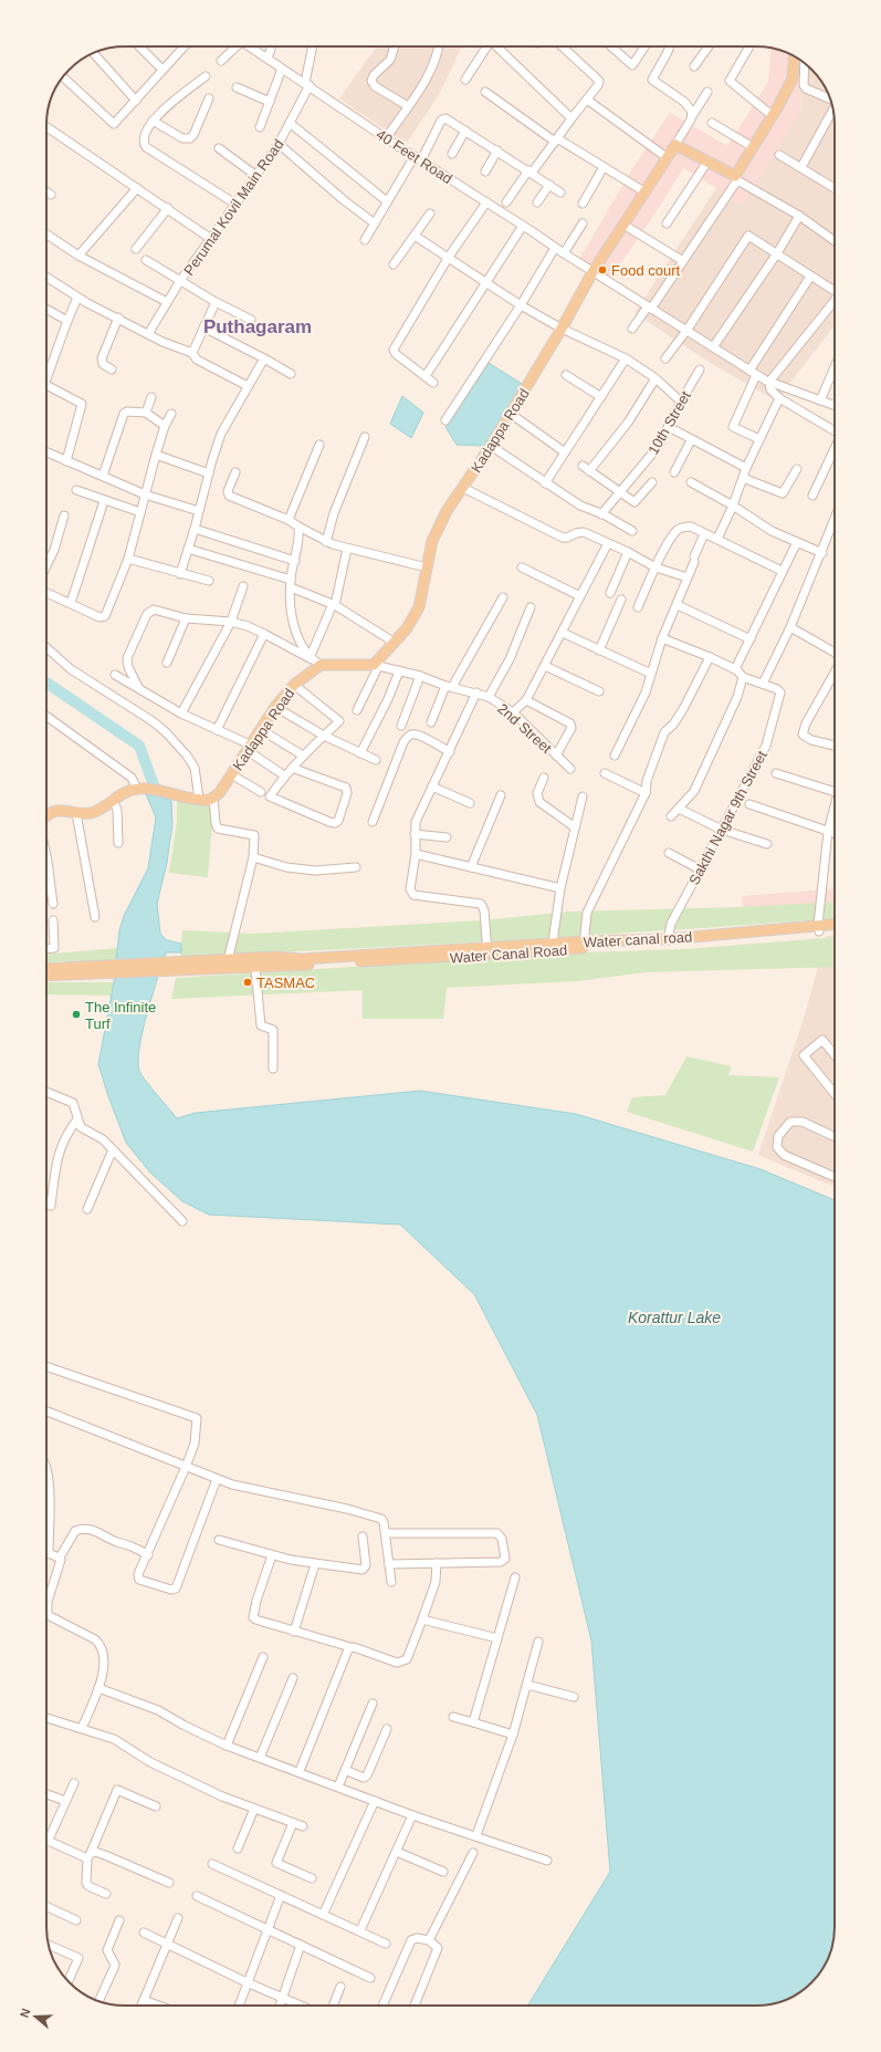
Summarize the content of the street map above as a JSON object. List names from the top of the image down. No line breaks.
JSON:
{"streets":{"main road":["Kadappa Road","Water canal road","Water Canal Road"],"street":["40 Feet Road","Perumal Kovil Main Road","10th Street","2nd Street","Sakthi Nagar 9th Street"]},"crossings":[["40 Feet Road","Perumal Kovil Main Road"],["40 Feet Road","Kadappa Road"],["Kadappa Road","2nd Street"],["Sakthi Nagar 9th Street","Water canal road"],["Water canal road","Water Canal Road"]],"districts":["Puthagaram"],"water":["Korattur Lake"],"places":["Food court","TASMAC","The Infinite Turf"],"north":"left"}
